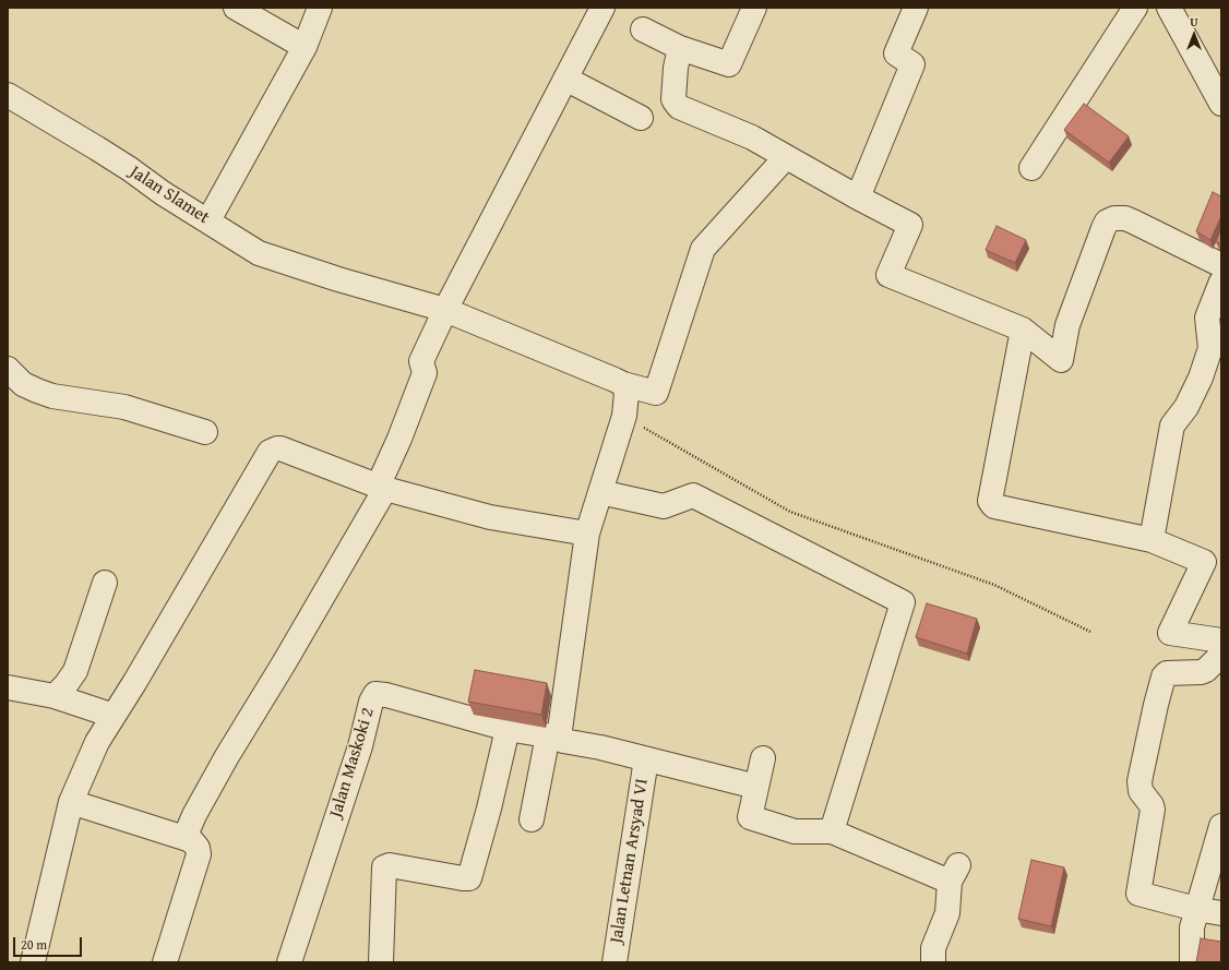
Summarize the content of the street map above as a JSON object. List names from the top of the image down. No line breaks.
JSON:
{"streets":{"street":["Jalan Slamet","Jalan Maskoki 2","Jalan Letnan Arsyad VI"]},"scale_bar":"20 m","north":"top"}
